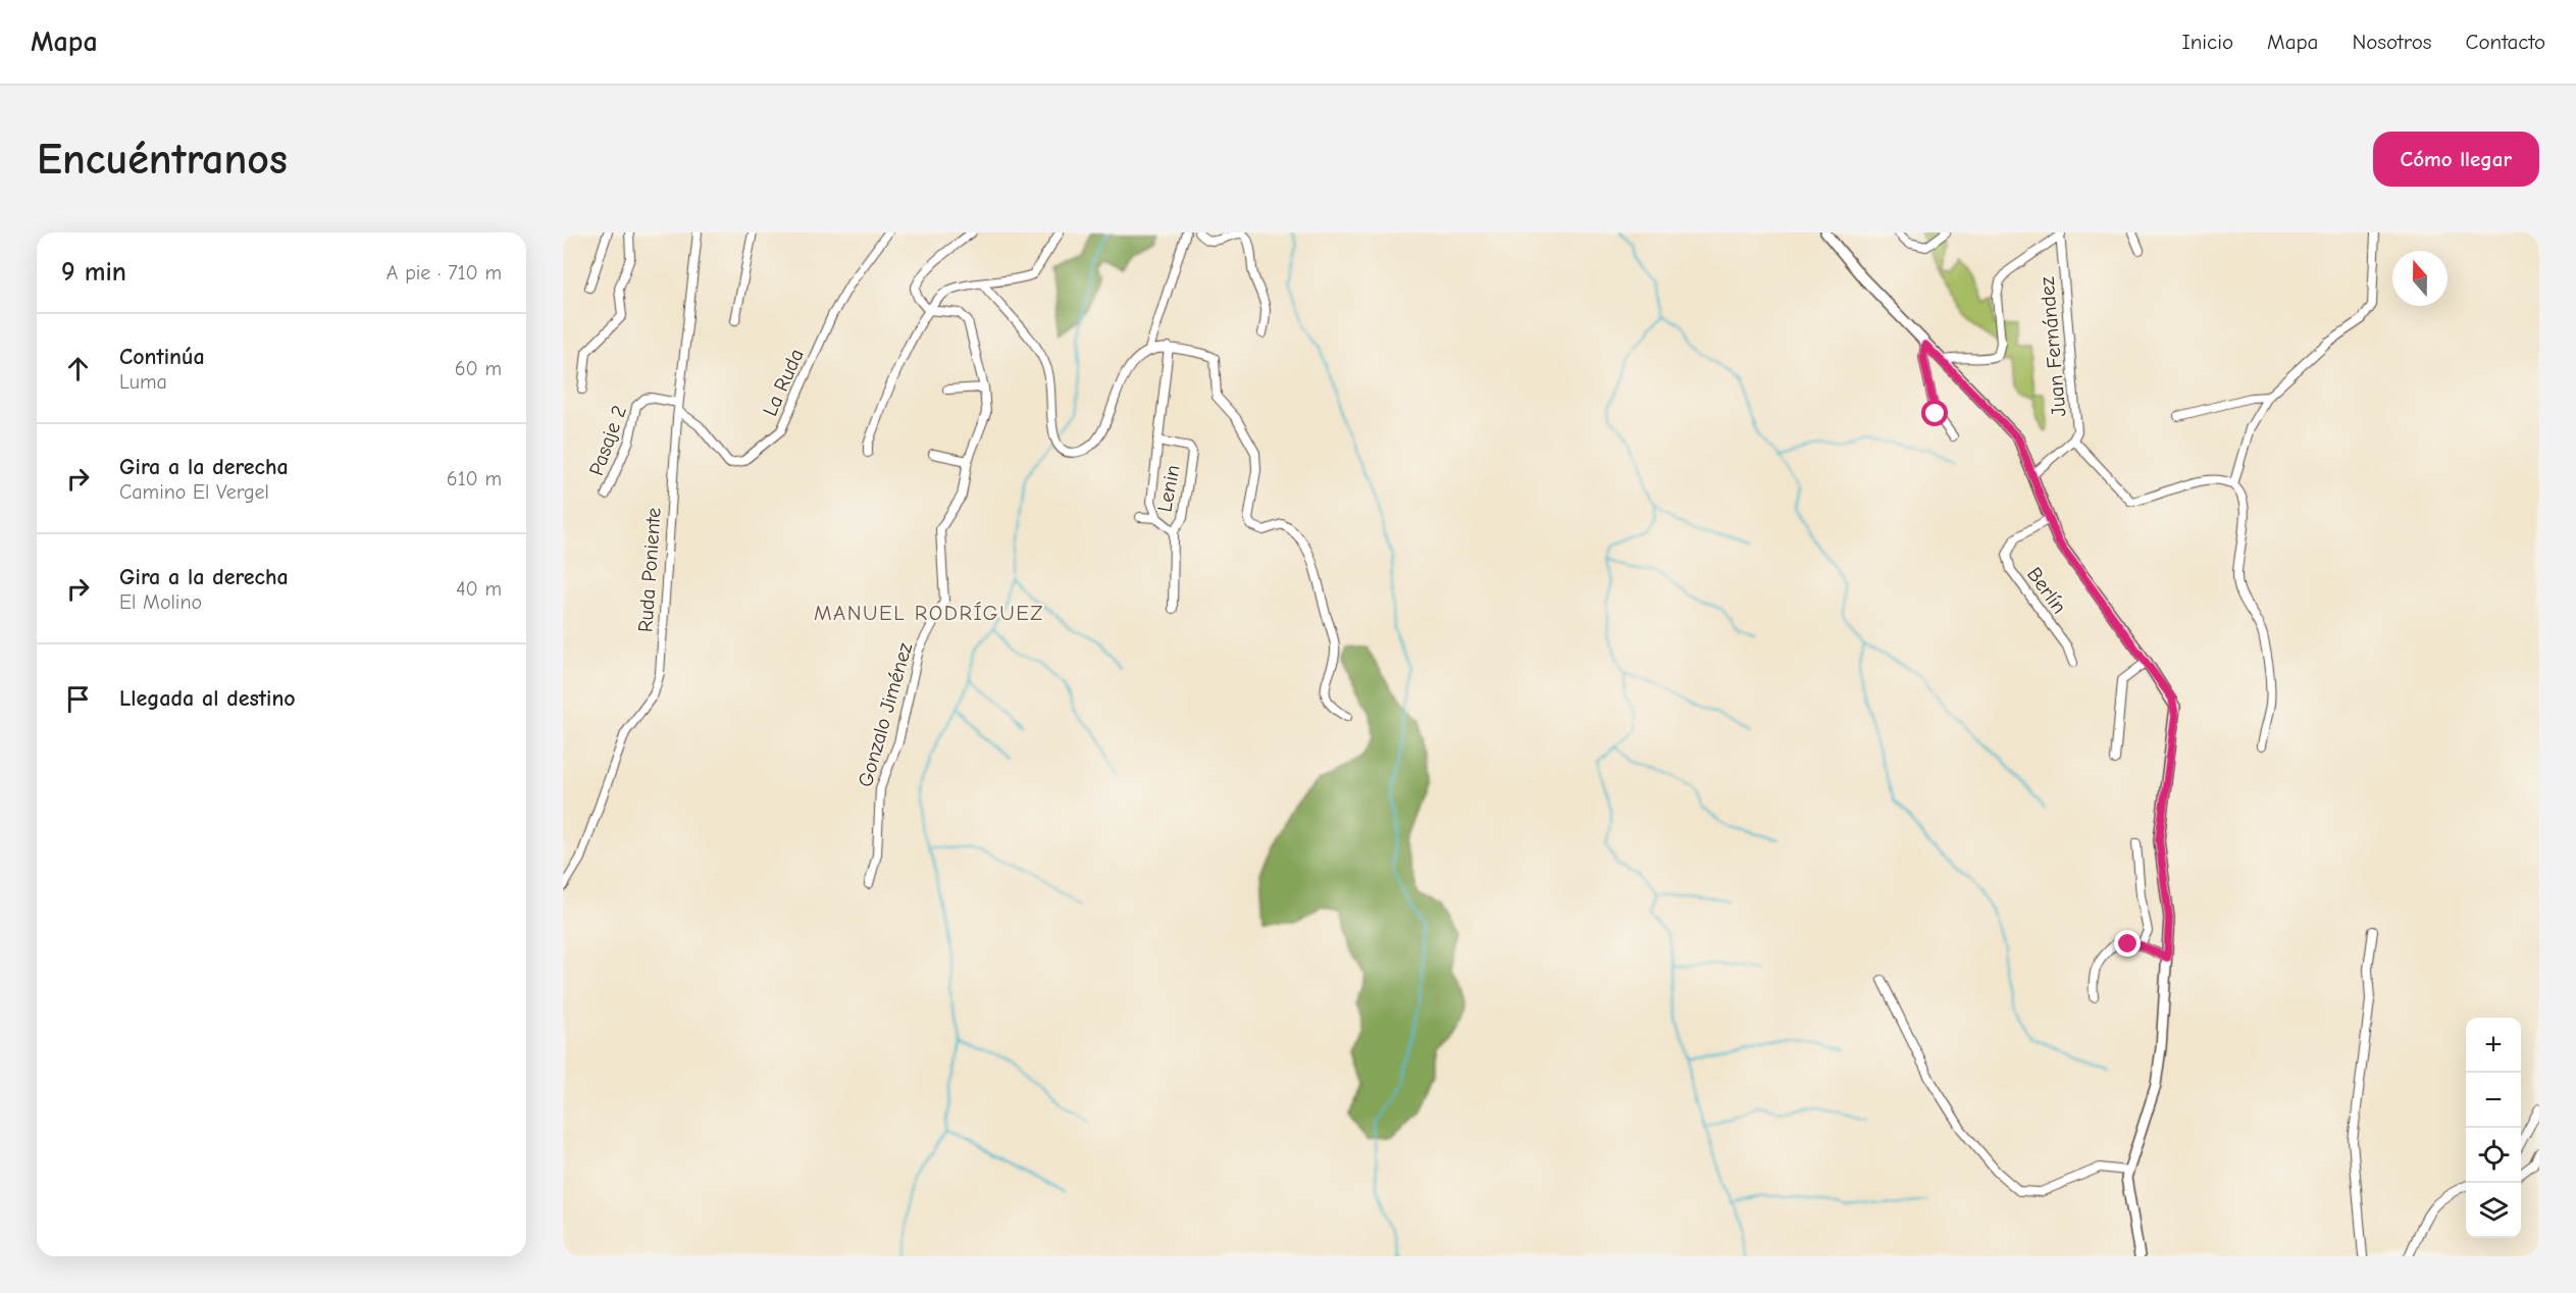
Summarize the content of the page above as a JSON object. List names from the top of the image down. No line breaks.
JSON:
{"streets":{"street":["Juan Fernández","La Ruda","Pasaje 2","Lenin","Ruda Poniente","Berlín","Gonzalo Jiménez"]},"crossings":[["La Ruda","Pasaje 2"],["La Ruda","Ruda Poniente"],["Pasaje 2","Ruda Poniente"]],"districts":["MANUEL RODRÍGUEZ"],"north":"top","page":{"header":"Mapa","nav":["Inicio","Mapa","Nosotros","Contacto"],"buttons":"Cómo llegar","title":"Encuéntranos","heading":["9 min","A pie · 710 m"],"list":[["Continúa","Luma","60 m"],["Gira a la derecha","Camino El Vergel","610 m"],["Gira a la derecha","El Molino","40 m"],"Llegada al destino"],"map_buttons":["+","−"]}}
